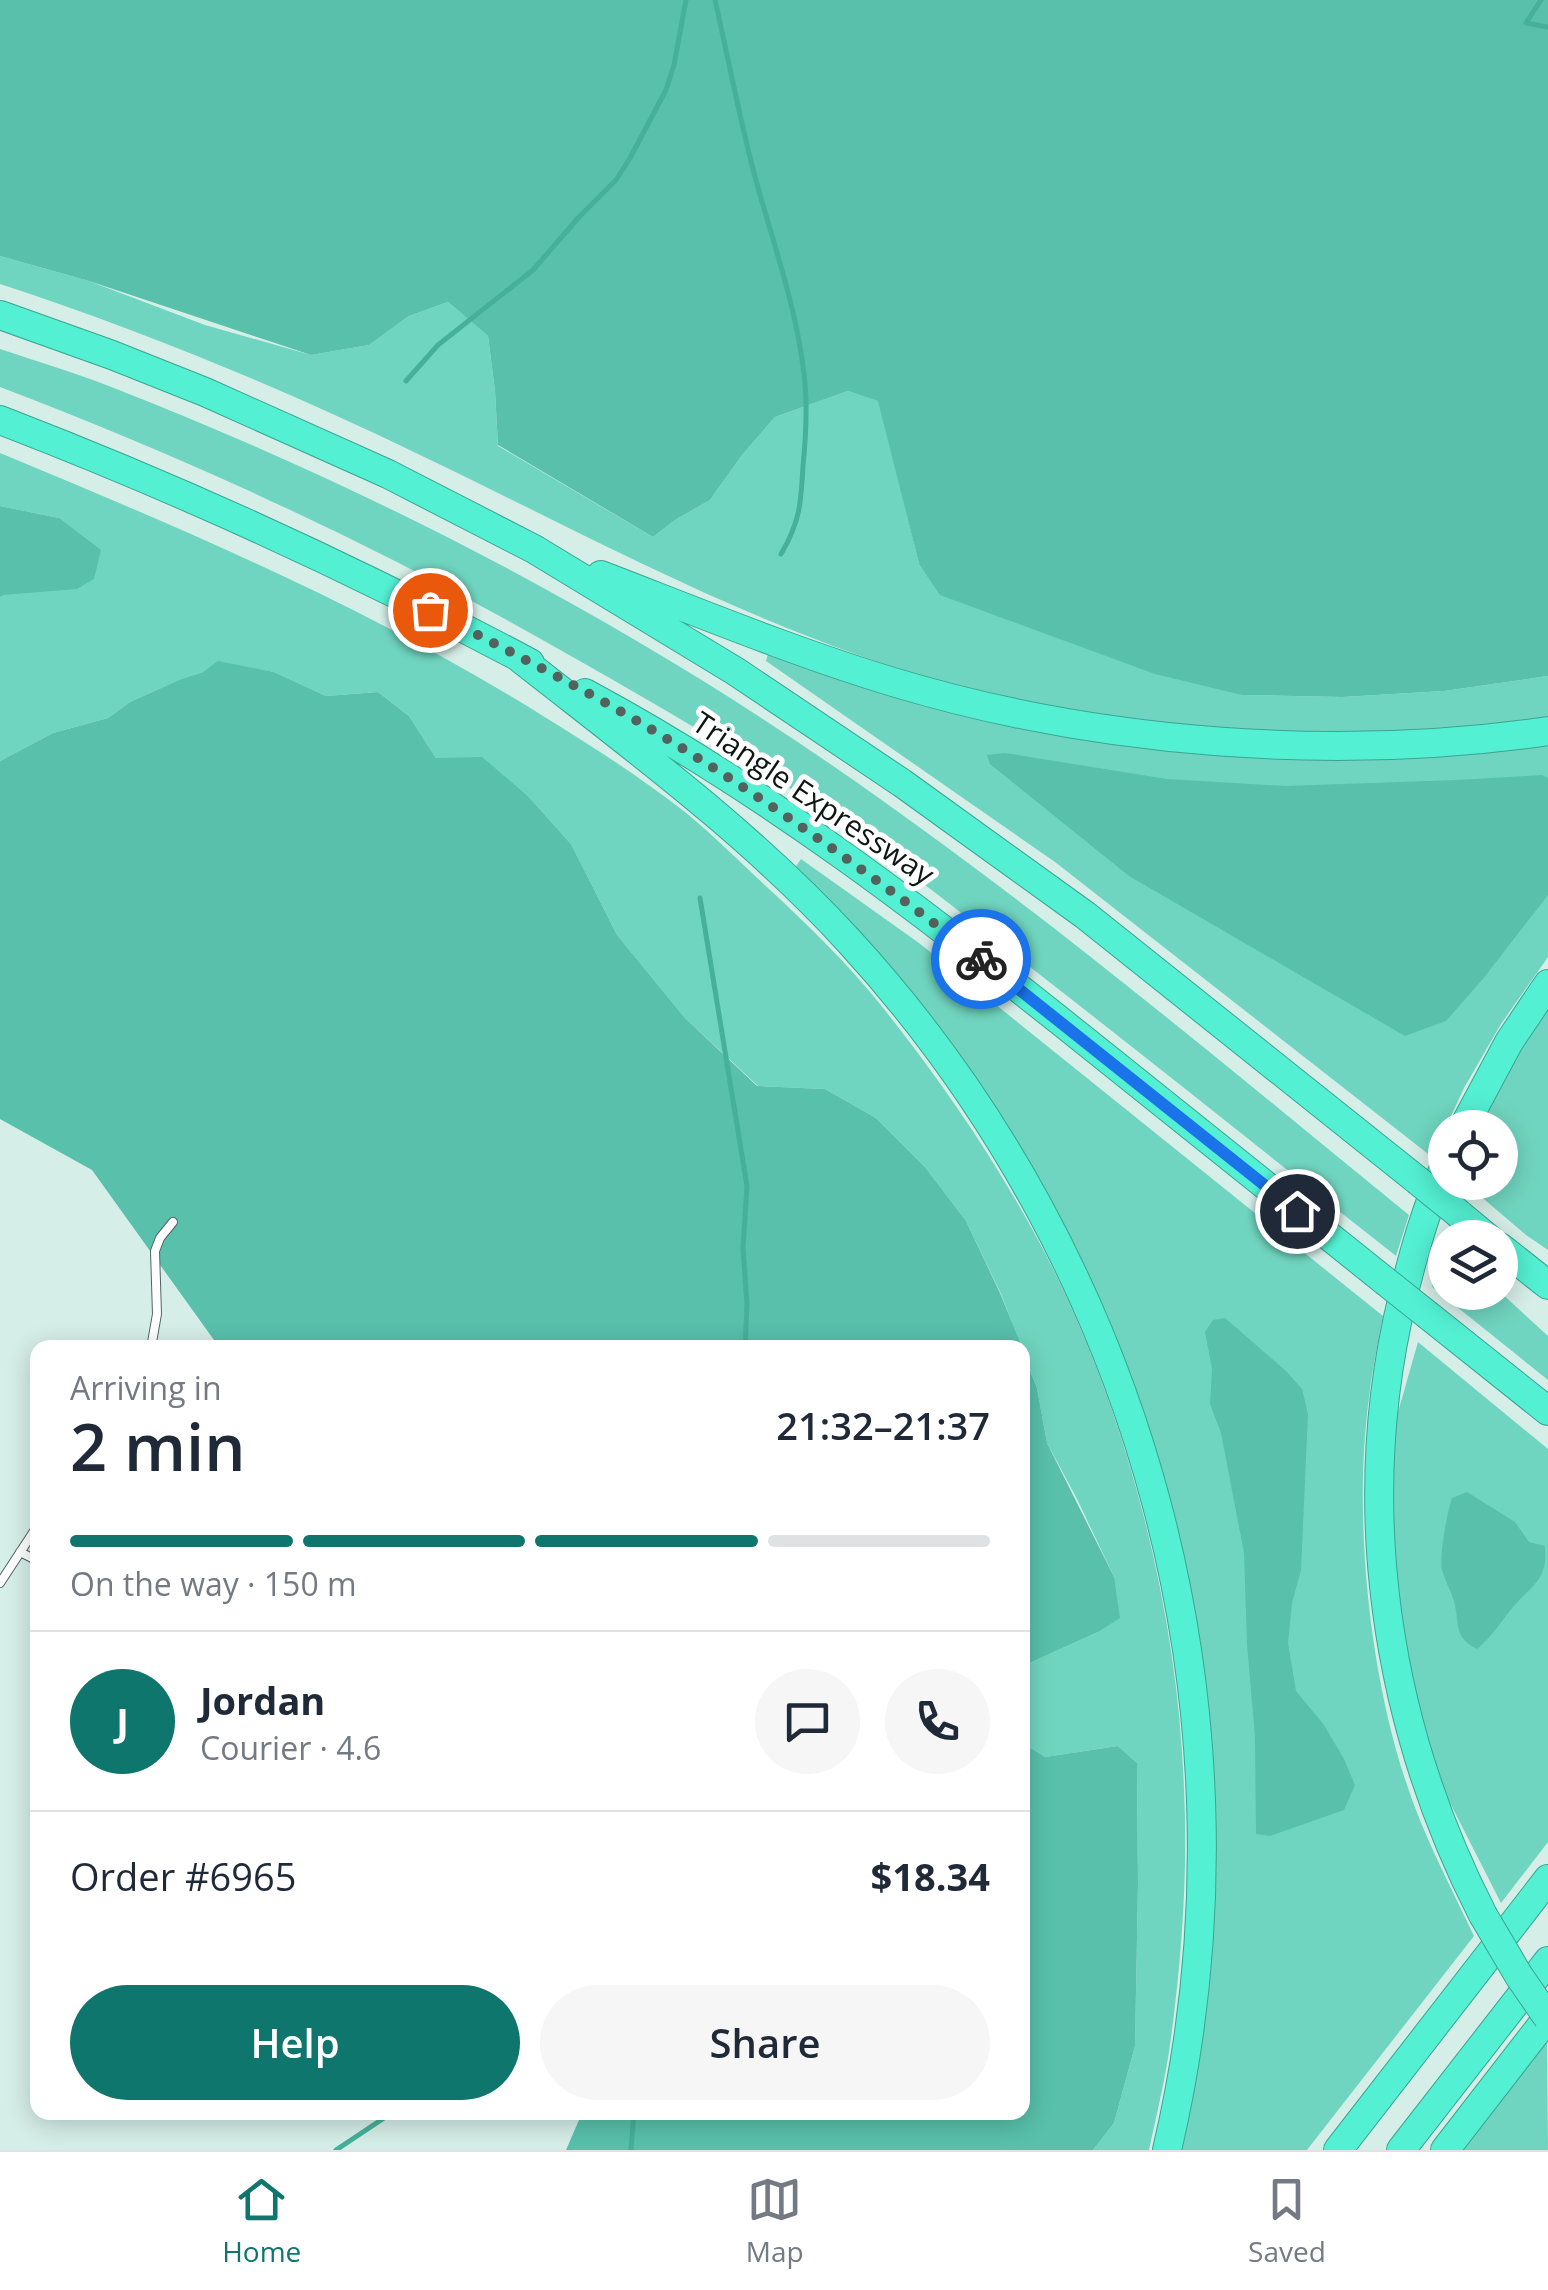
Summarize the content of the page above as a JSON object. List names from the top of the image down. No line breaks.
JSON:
{"streets":{"highway":["Triangle Expressway"]},"page":{"heading":["2 min","Arriving in","21:32–21:37"],"panel":["Jordan","Courier · 4.6","Order #6965","$18.34"],"bar":"On the way · 150 m","round":"J","buttons":["Help","Share"],"tabs":["Home","Map","Saved"]}}
